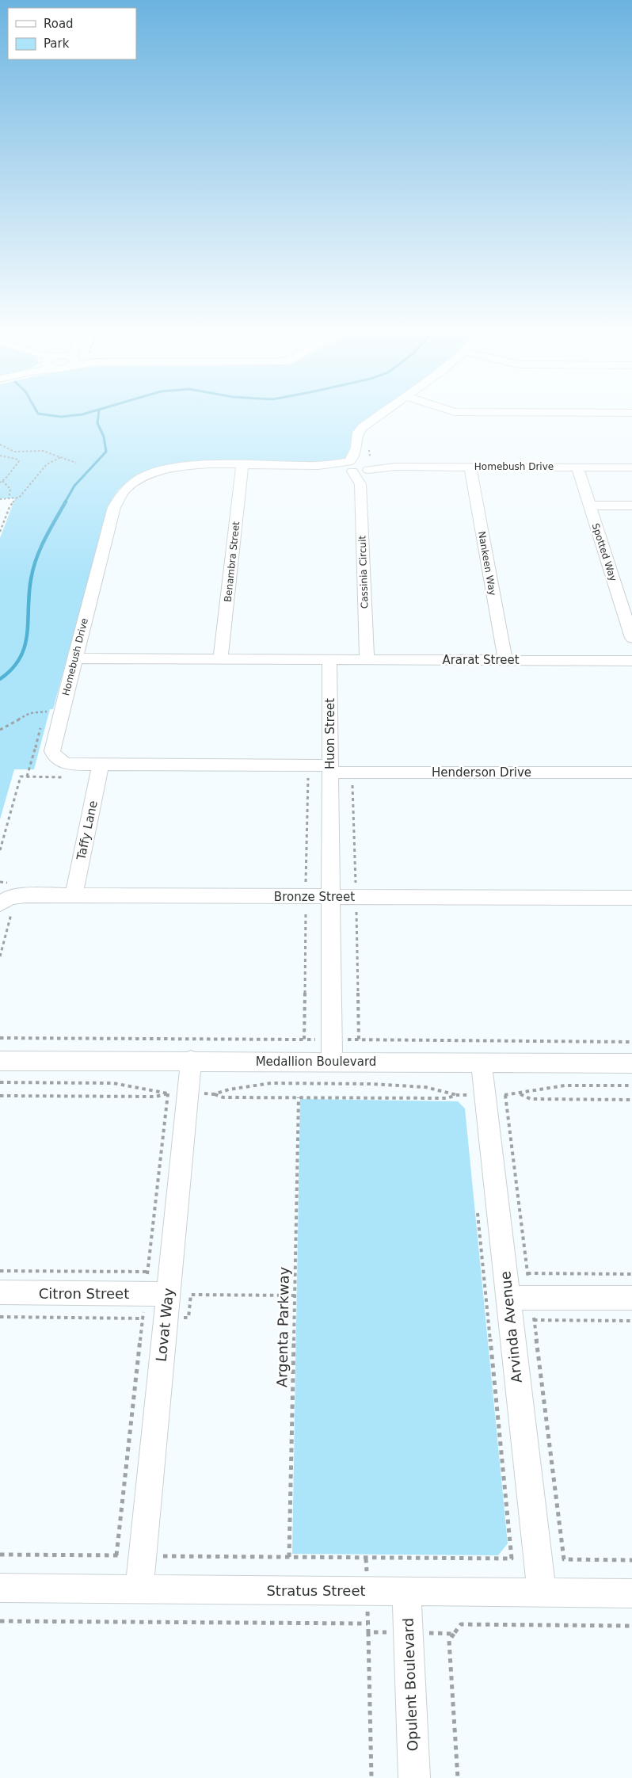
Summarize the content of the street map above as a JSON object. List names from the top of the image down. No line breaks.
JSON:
{"streets":{"street":["Homebush Drive","Spotted Way","Benambra Street","Nankeen Way","Cassinia Circuit","Ararat Street","Huon Street","Henderson Drive","Taffy Lane","Bronze Street","Medallion Boulevard","Citron Street","Lovat Way","Arvinda Avenue","Stratus Street","Opulent Boulevard"],"path":["Argenta Parkway"]},"crossings":[["Homebush Drive","Spotted Way"],["Homebush Drive","Benambra Street"],["Homebush Drive","Nankeen Way"],["Homebush Drive","Cassinia Circuit"],["Homebush Drive","Huon Street"],["Homebush Drive","Henderson Drive"],["Homebush Drive","Taffy Lane"],["Nankeen Way","Ararat Street"],["Cassinia Circuit","Ararat Street"],["Ararat Street","Huon Street"],["Huon Street","Henderson Drive"],["Huon Street","Bronze Street"],["Huon Street","Medallion Boulevard"],["Taffy Lane","Bronze Street"],["Medallion Boulevard","Lovat Way"],["Medallion Boulevard","Arvinda Avenue"],["Citron Street","Lovat Way"],["Lovat Way","Stratus Street"],["Arvinda Avenue","Stratus Street"],["Stratus Street","Opulent Boulevard"]],"legend":["Road","Park"]}
